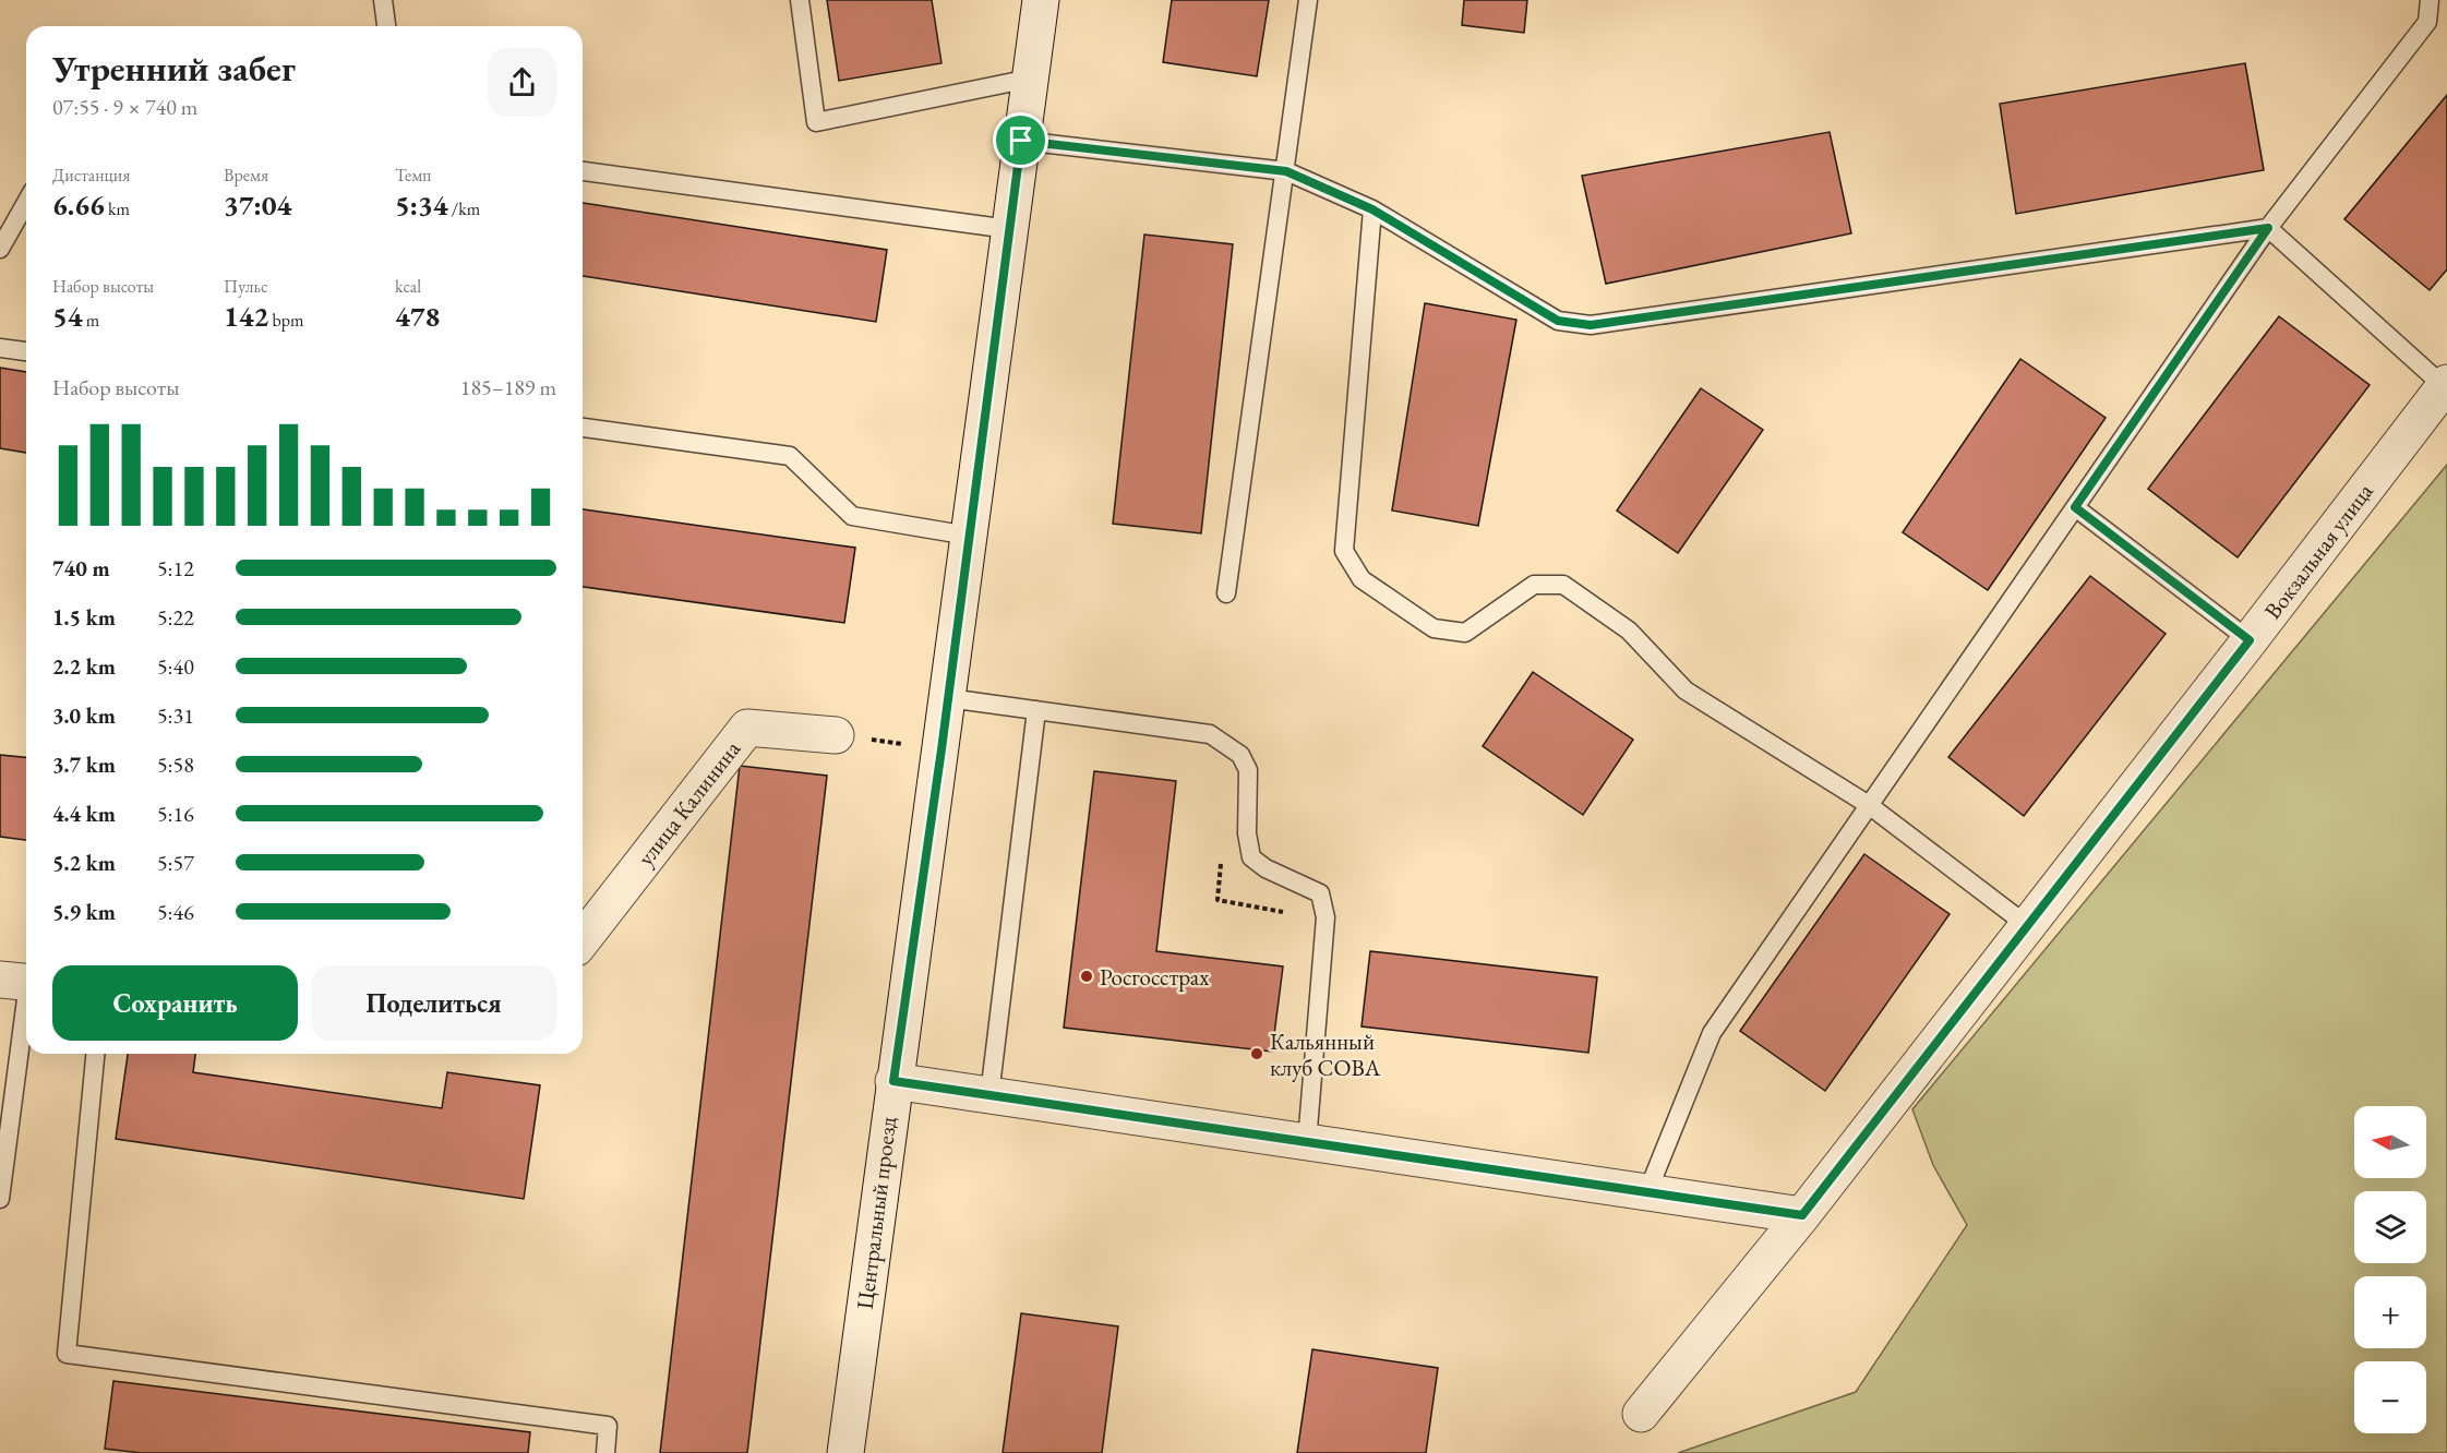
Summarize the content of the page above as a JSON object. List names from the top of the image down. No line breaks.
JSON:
{"streets":{"street":["Вокзальная улица","улица Калинина","Центральный проезд"]},"places":["Росгосстрах","Кальянный клуб СОВА"],"north":"left","page":{"heading":["Утренний забег","07:55 · 9 × 740 m"],"stats":[["Дистанция","6.66 km"],["Время","37:04"],["Темп","5:34 /km"],["Набор высоты","54 m"],["Пульс","142 bpm"],["kcal","478"]],"chart":["Набор высоты","185–189 m"],"list":[{"name":"740 m","note":"5:12"},{"name":"1.5 km","note":"5:22"},{"name":"2.2 km","note":"5:40"},{"name":"3.0 km","note":"5:31"},{"name":"3.7 km","note":"5:58"},{"name":"4.4 km","note":"5:16"},{"name":"5.2 km","note":"5:57"},{"name":"5.9 km","note":"5:46"}],"buttons":["Сохранить","Поделиться"],"map_buttons":["+","−"]}}
